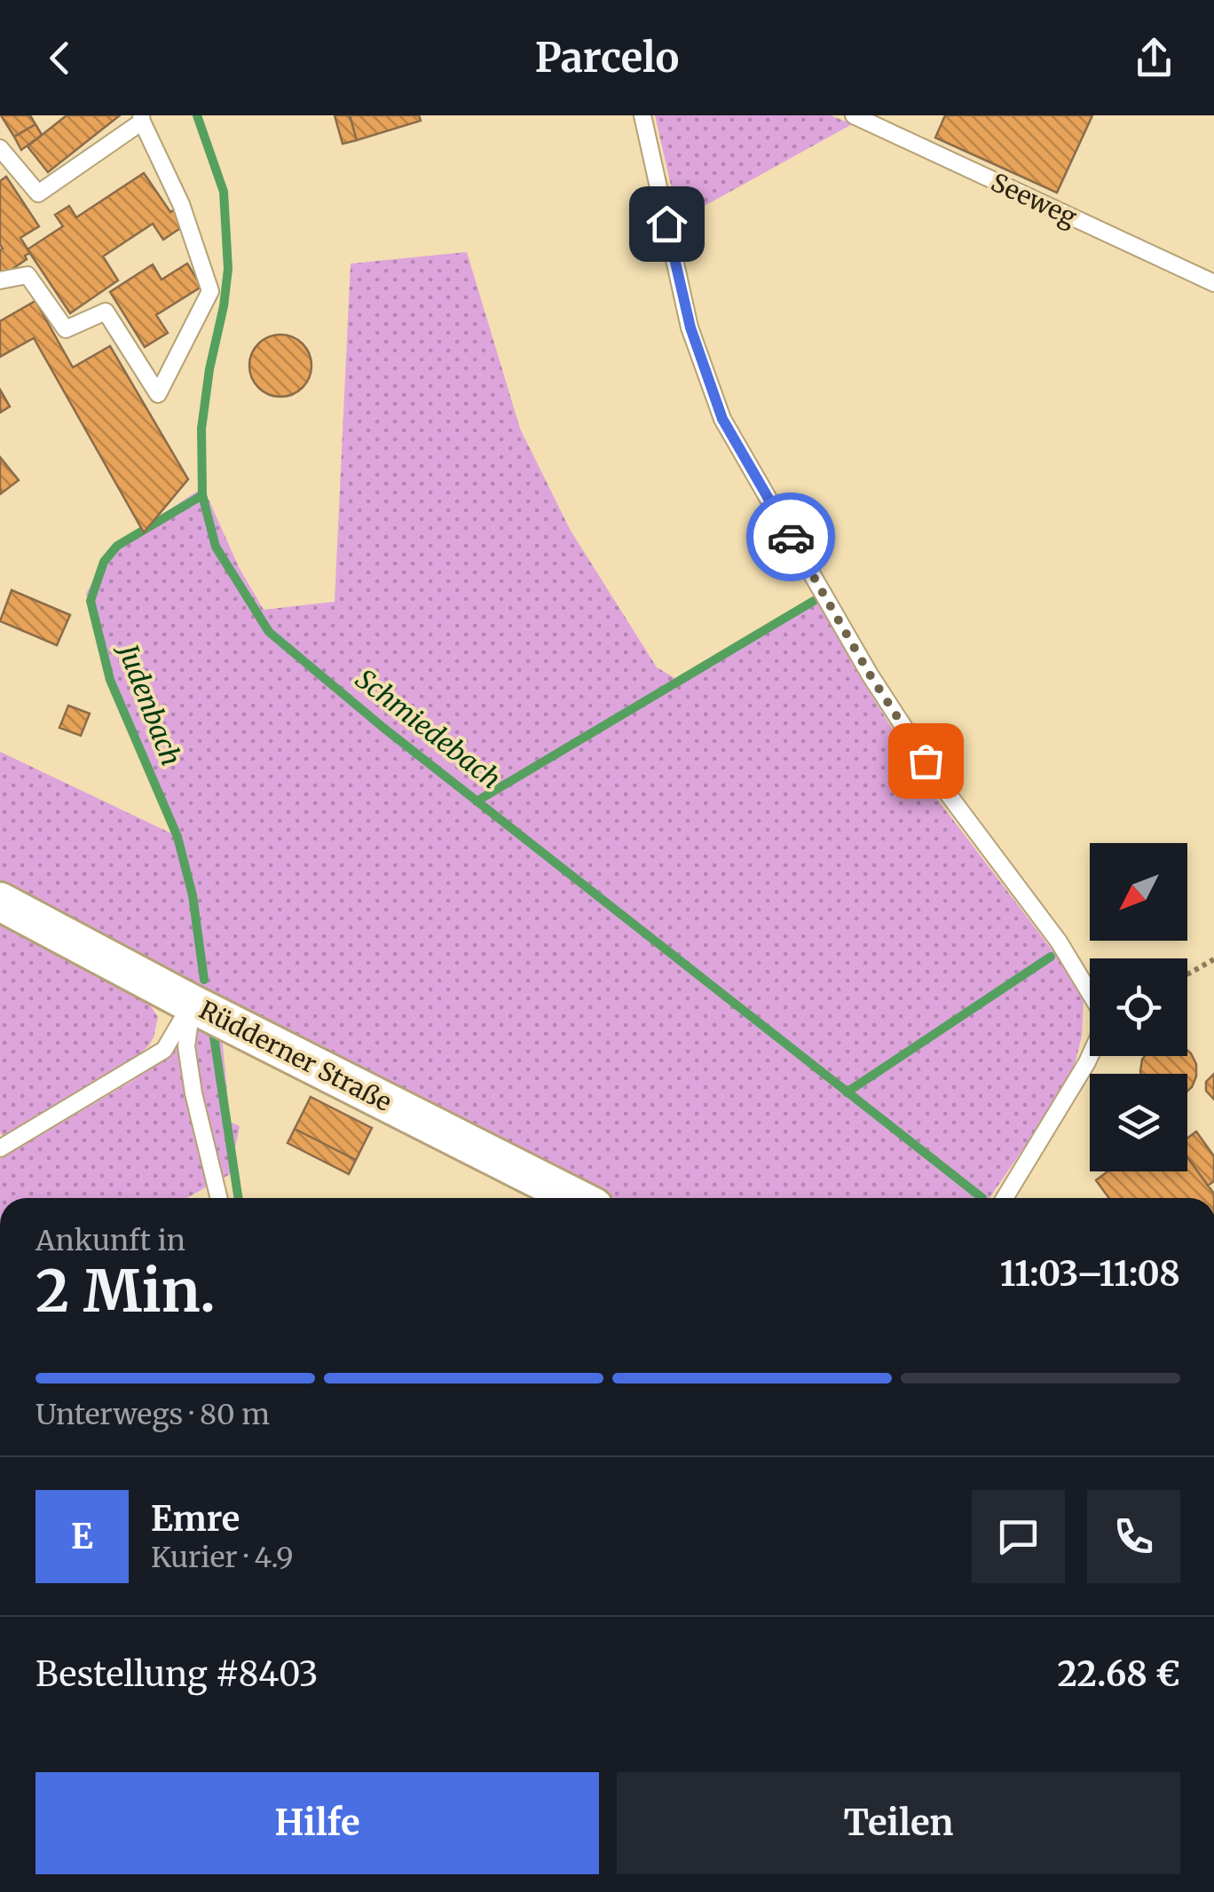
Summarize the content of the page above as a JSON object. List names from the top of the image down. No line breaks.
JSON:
{"streets":{"street":["Rüdderner Straße"],"lane":["Seeweg"]},"water":["Judenbach","Schmiedebach"],"north":"bottom left","page":{"header":"Parcelo","heading":["2 Min.","Ankunft in","11:03–11:08"],"panel":["Emre","Kurier · 4.9","Bestellung #8403","22.68 €"],"bar":"Unterwegs · 80 m","round":"E","buttons":["Hilfe","Teilen"]}}
